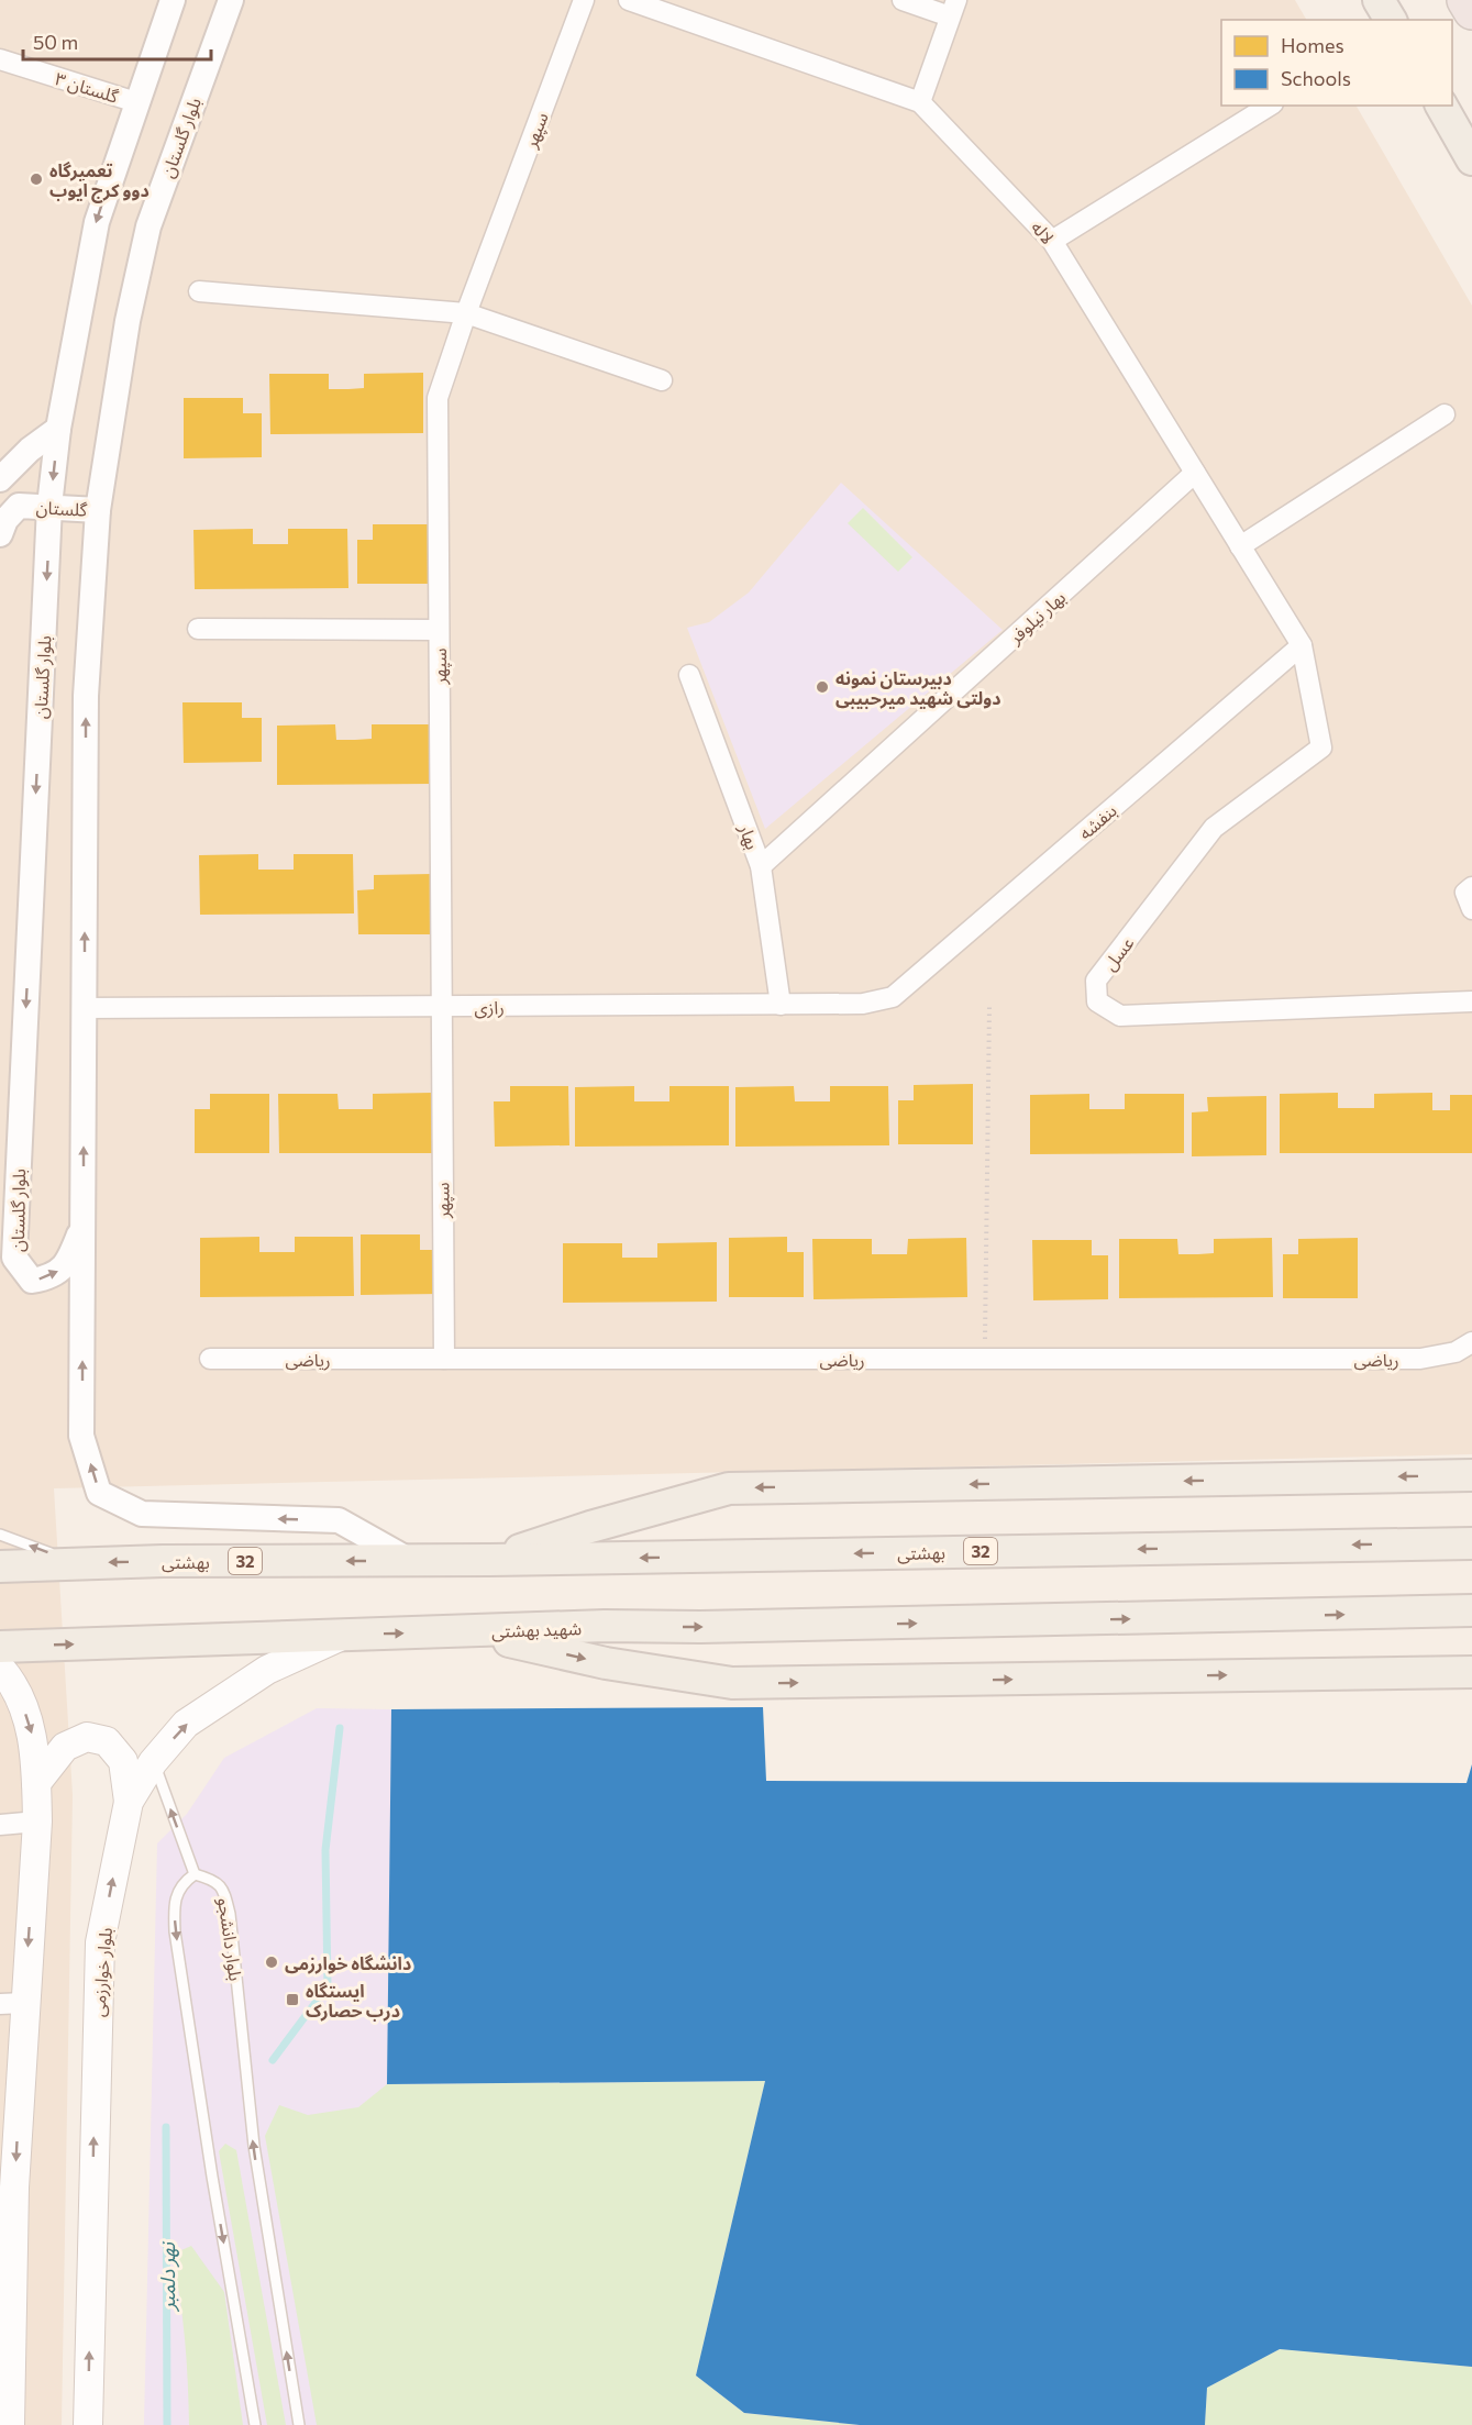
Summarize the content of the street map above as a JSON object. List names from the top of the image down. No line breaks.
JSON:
{"streets":{"main road":["32","بهشتى","بهشتی","شهید بهشتی","بلوار خوارزمی"],"street":["گلستان ۳","سپهر","بلوار گلستان","لاله","گلستان","بهار نیلوفر","بنفشه","بهار","عسل","رازی","ریاضی"],"lane":["بلوار دانشجو"]},"crossings":[["گلستان ۳","بلوار گلستان"],["سپهر","رازی"],["سپهر","ریاضی"],["بلوار گلستان","گلستان"],["بلوار گلستان","رازی"],["بلوار گلستان","بهشتی"],["لاله","بهار نیلوفر"],["لاله","بنفشه"],["لاله","عسل"],["بهار نیلوفر","بهار"],["بنفشه","عسل"],["بنفشه","رازی"],["بهار","رازی"],["بهشتى","بهشتی"]],"water":["نهر دلمبر"],"places":{"other":["تعمیرگاه دوو کرج ایوب","دبیرستان نمونه دولتی شهید میرحبیبی","دانشگاه خوارزمی"],"transit":["ایستگاه درب حصارک"]},"legend":["Homes","Schools"],"scale_bar":"50 m"}
